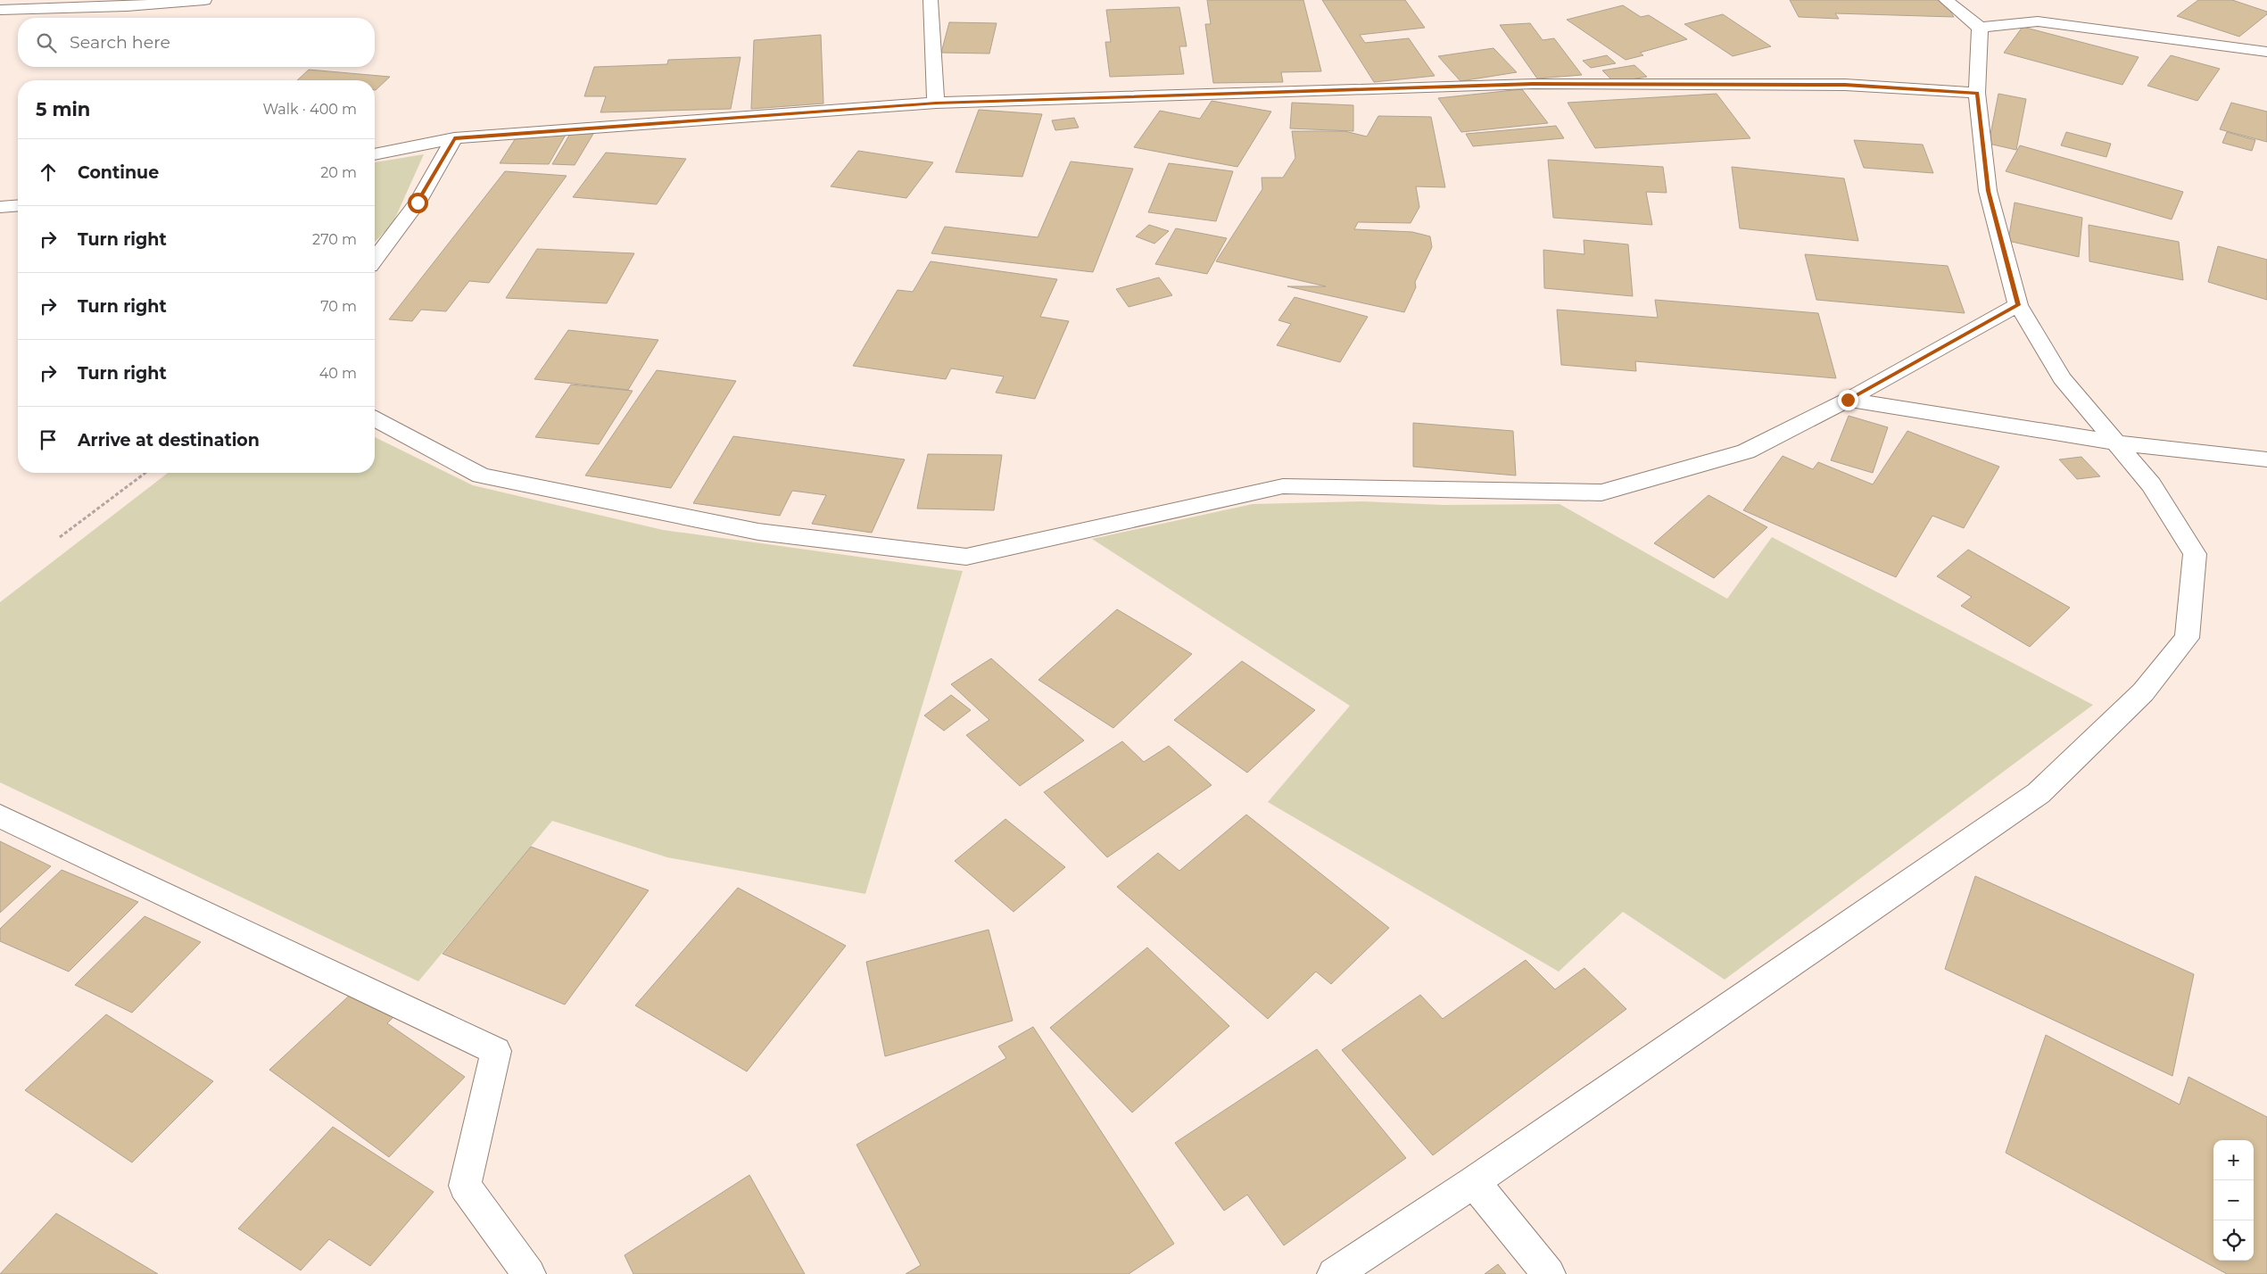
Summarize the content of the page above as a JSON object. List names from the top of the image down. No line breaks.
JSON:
{"page":{"search":"Search here","heading":["5 min","Walk · 400 m"],"list":[["Continue","20 m"],["Turn right","270 m"],["Turn right","70 m"],["Turn right","40 m"],"Arrive at destination"],"map_buttons":["+","−"]}}
